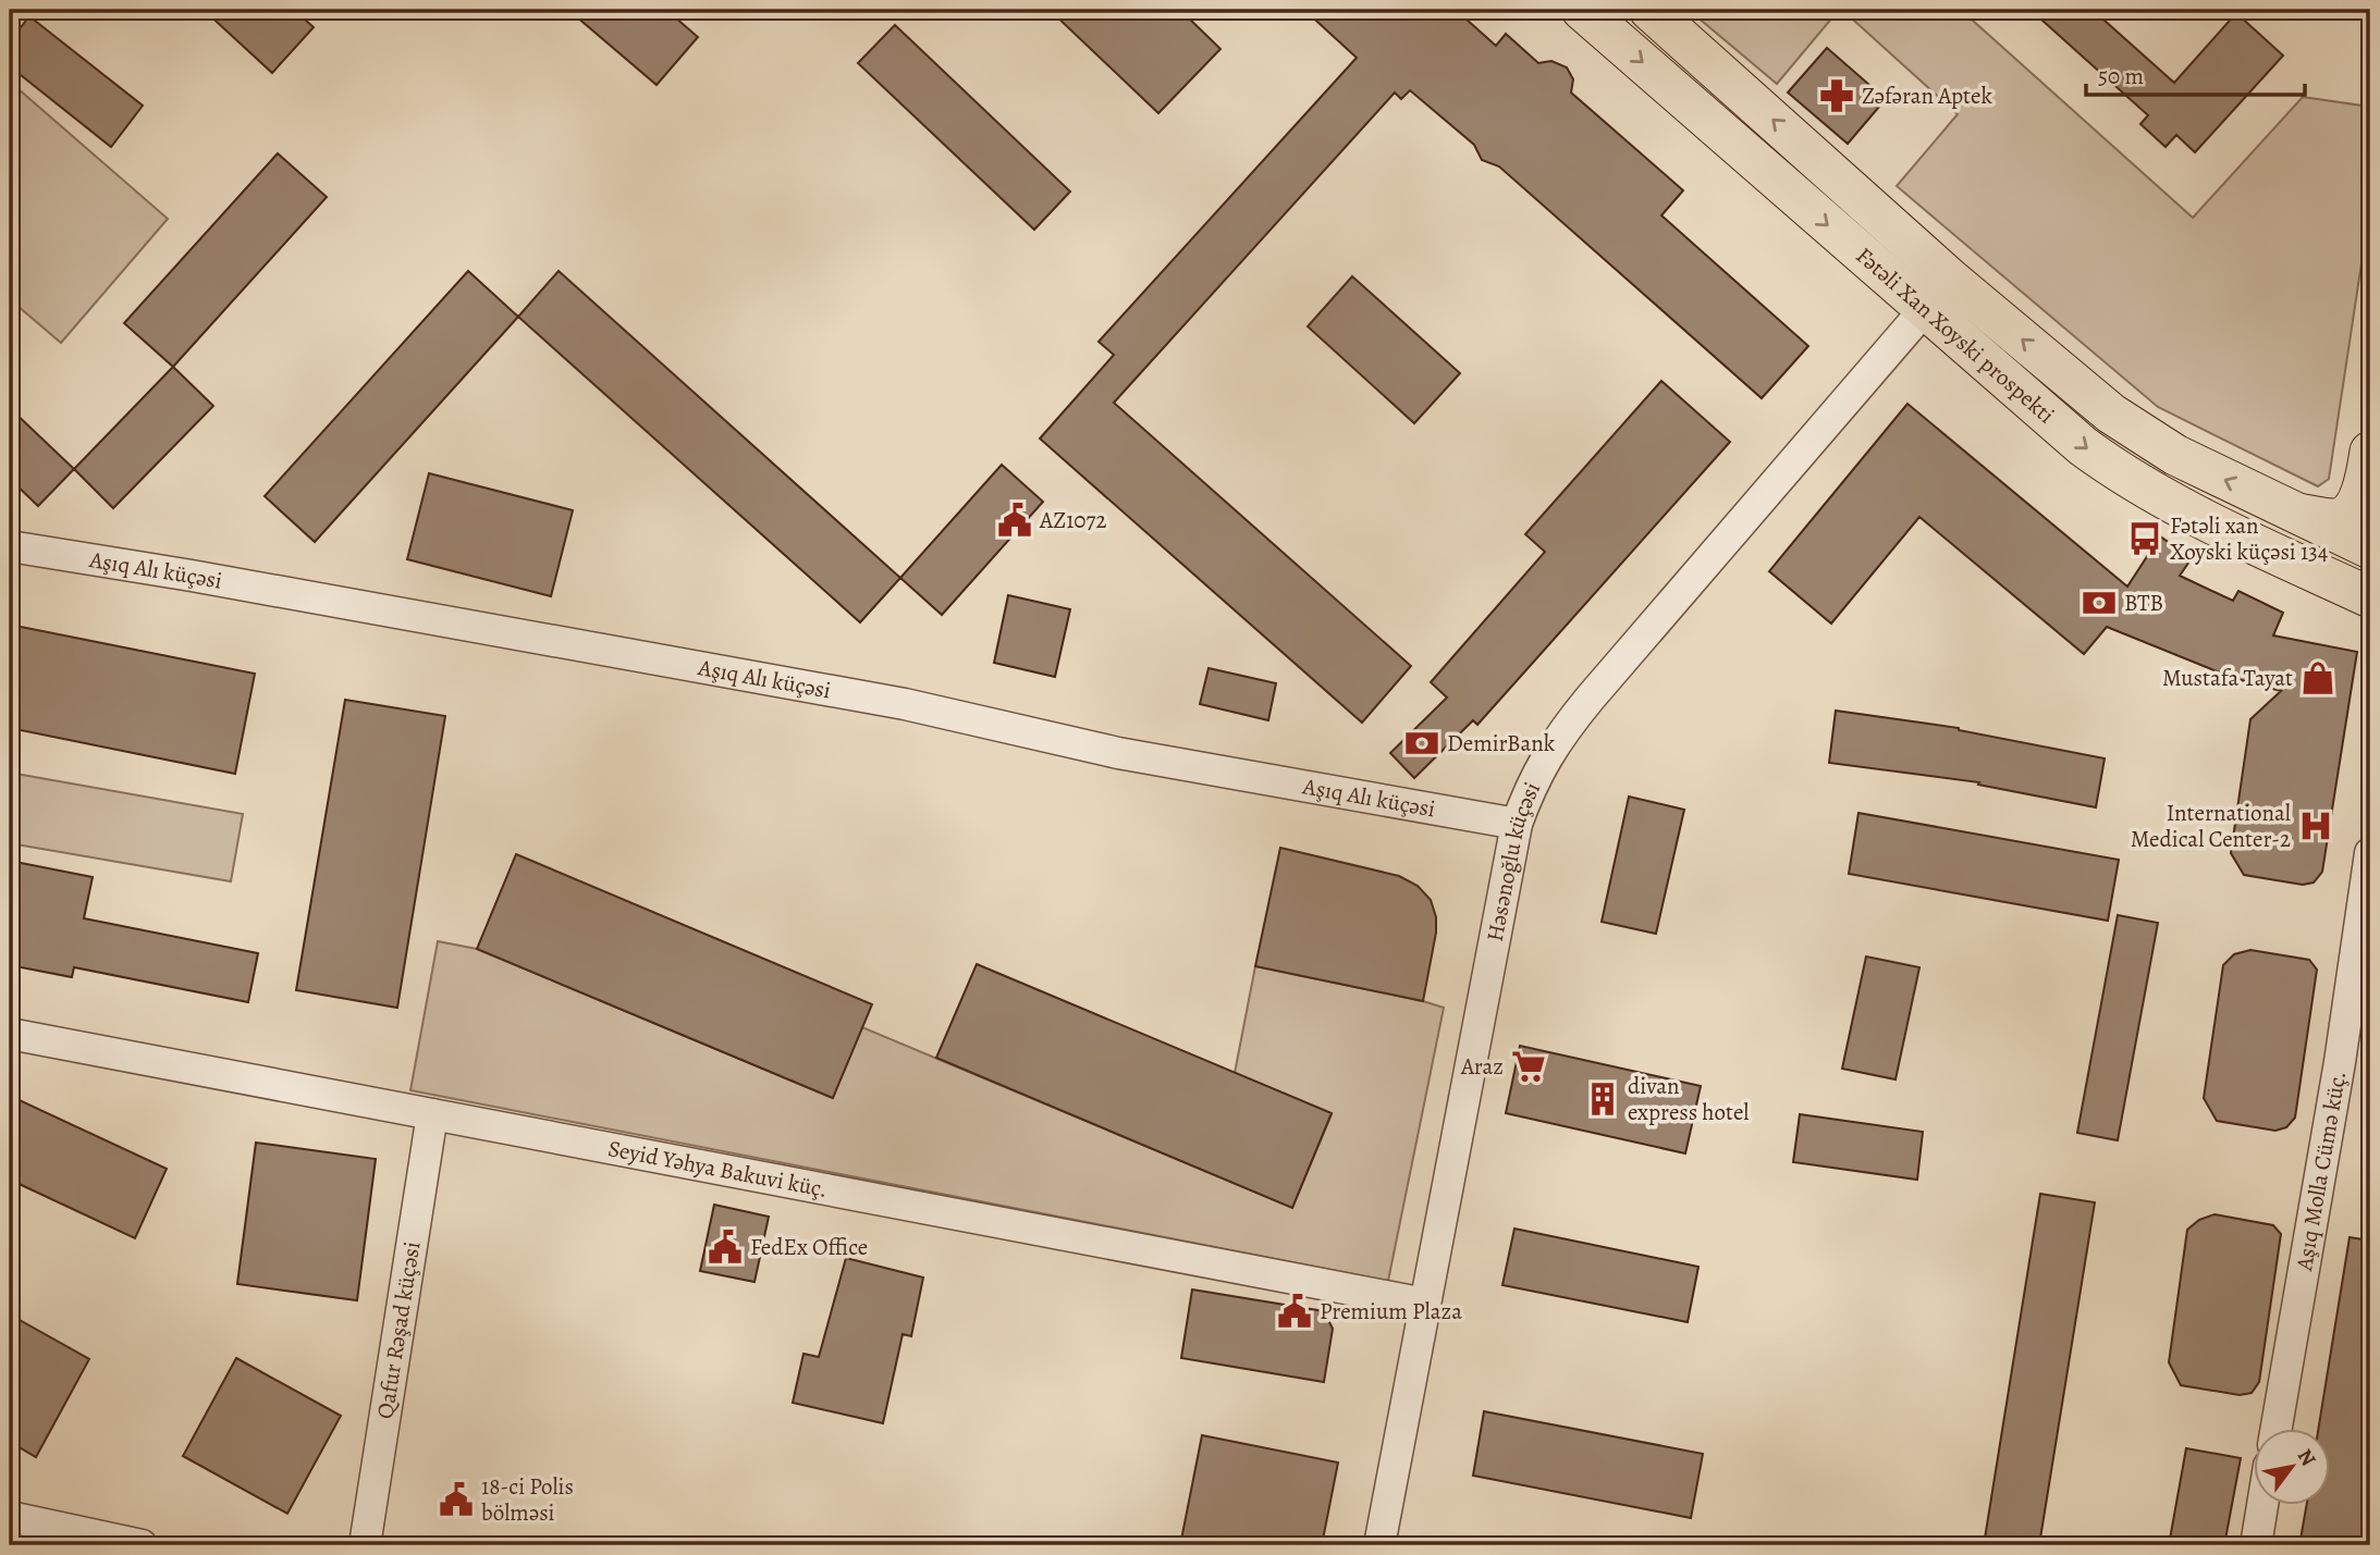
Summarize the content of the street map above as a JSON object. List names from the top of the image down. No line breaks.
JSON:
{"streets":{"main road":["Fətəli Xan Xoyski prospekti"],"street":["Aşıq Alı küçəsi","Həsənoğlu küçəsi","Seyid Yəhya Bakuvi küç.","Aşıq Molla Cümə küç.","Qafur Rəşad küçəsi"]},"crossings":[["Fətəli Xan Xoyski prospekti","Həsənoğlu küçəsi"],["Aşıq Alı küçəsi","Həsənoğlu küçəsi"],["Həsənoğlu küçəsi","Seyid Yəhya Bakuvi küç."],["Seyid Yəhya Bakuvi küç.","Qafur Rəşad küçəsi"]],"places":{"pharmacy":["Zəfəran Aptek"],"public building":["AZ1072","FedEx Office","Premium Plaza","18-ci Polis bölməsi"],"bus stop":["Fətəli xan Xoyski küçəsi 134"],"bank":["BTB","DemirBank"],"shop":["Mustafa Tayat"],"hospital":["International Medical Center-2"],"supermarket":["Araz"],"building":["divan express hotel"]},"scale_bar":"50 m","north":"top right"}
